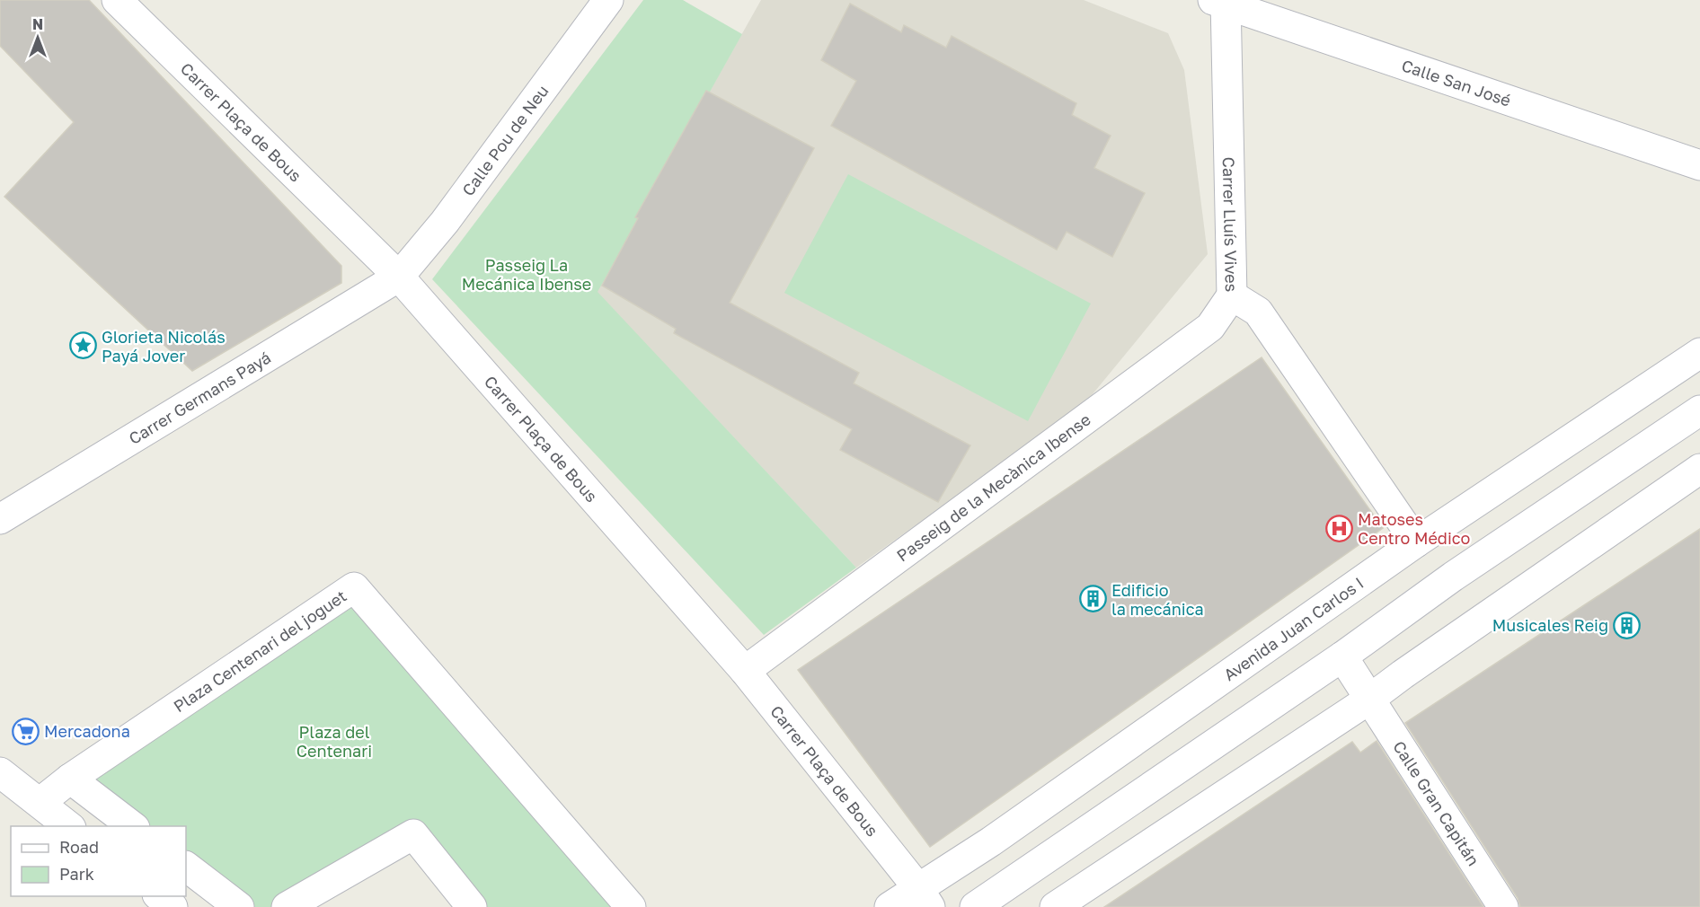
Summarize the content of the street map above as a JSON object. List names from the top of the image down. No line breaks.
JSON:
{"streets":{"street":["Calle San José","Carrer Plaça de Bous","Calle Pou de Neu","Carrer Lluís Vives","Carrer Germans Payá","Passeig de la Mecànica Ibense","Avenida Juan Carlos I","Plaza Centenari del joguet","Calle Gran Capitán"]},"crossings":[["Calle San José","Carrer Lluís Vives"],["Carrer Plaça de Bous","Calle Pou de Neu"],["Carrer Plaça de Bous","Carrer Germans Payá"],["Carrer Plaça de Bous","Passeig de la Mecànica Ibense"],["Carrer Plaça de Bous","Avenida Juan Carlos I"],["Calle Pou de Neu","Carrer Germans Payá"],["Carrer Lluís Vives","Passeig de la Mecànica Ibense"],["Carrer Lluís Vives","Avenida Juan Carlos I"]],"parks":["Passeig La Mecánica Ibense","Plaza del Centenari"],"places":{"place":["Glorieta Nicolás Payá Jover"],"hospital":["Matoses Centro Médico"],"building":["Edificio la mecánica","Musicales Reig"],"supermarket":["Mercadona"]},"legend":["Road","Park"],"north":"top"}
